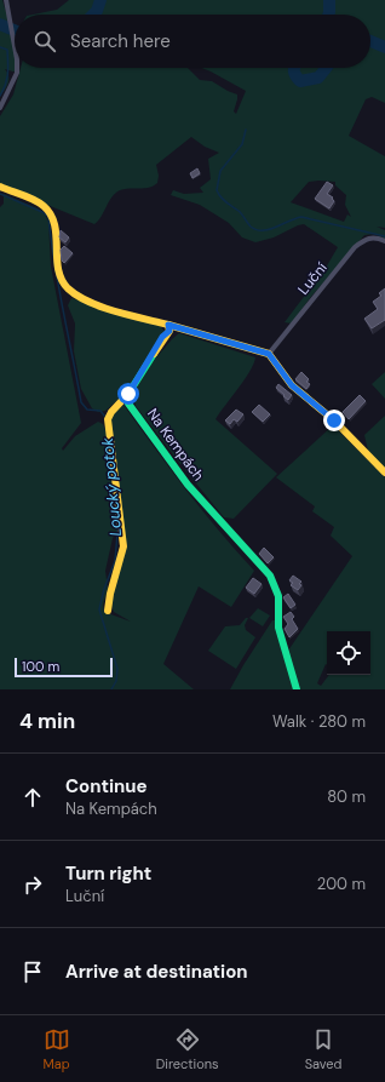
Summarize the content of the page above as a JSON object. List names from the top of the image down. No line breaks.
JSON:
{"streets":{"street":["Luční","Na Kempách"]},"water":["Loucký potok"],"scale_bar":"100 m","page":{"search":"Search here","scale":"100 m","heading":["4 min","Walk · 280 m"],"list":[["Continue","Na Kempách","80 m"],["Turn right","Luční","200 m"],"Arrive at destination"],"nav":["Map","Directions","Saved"]}}
